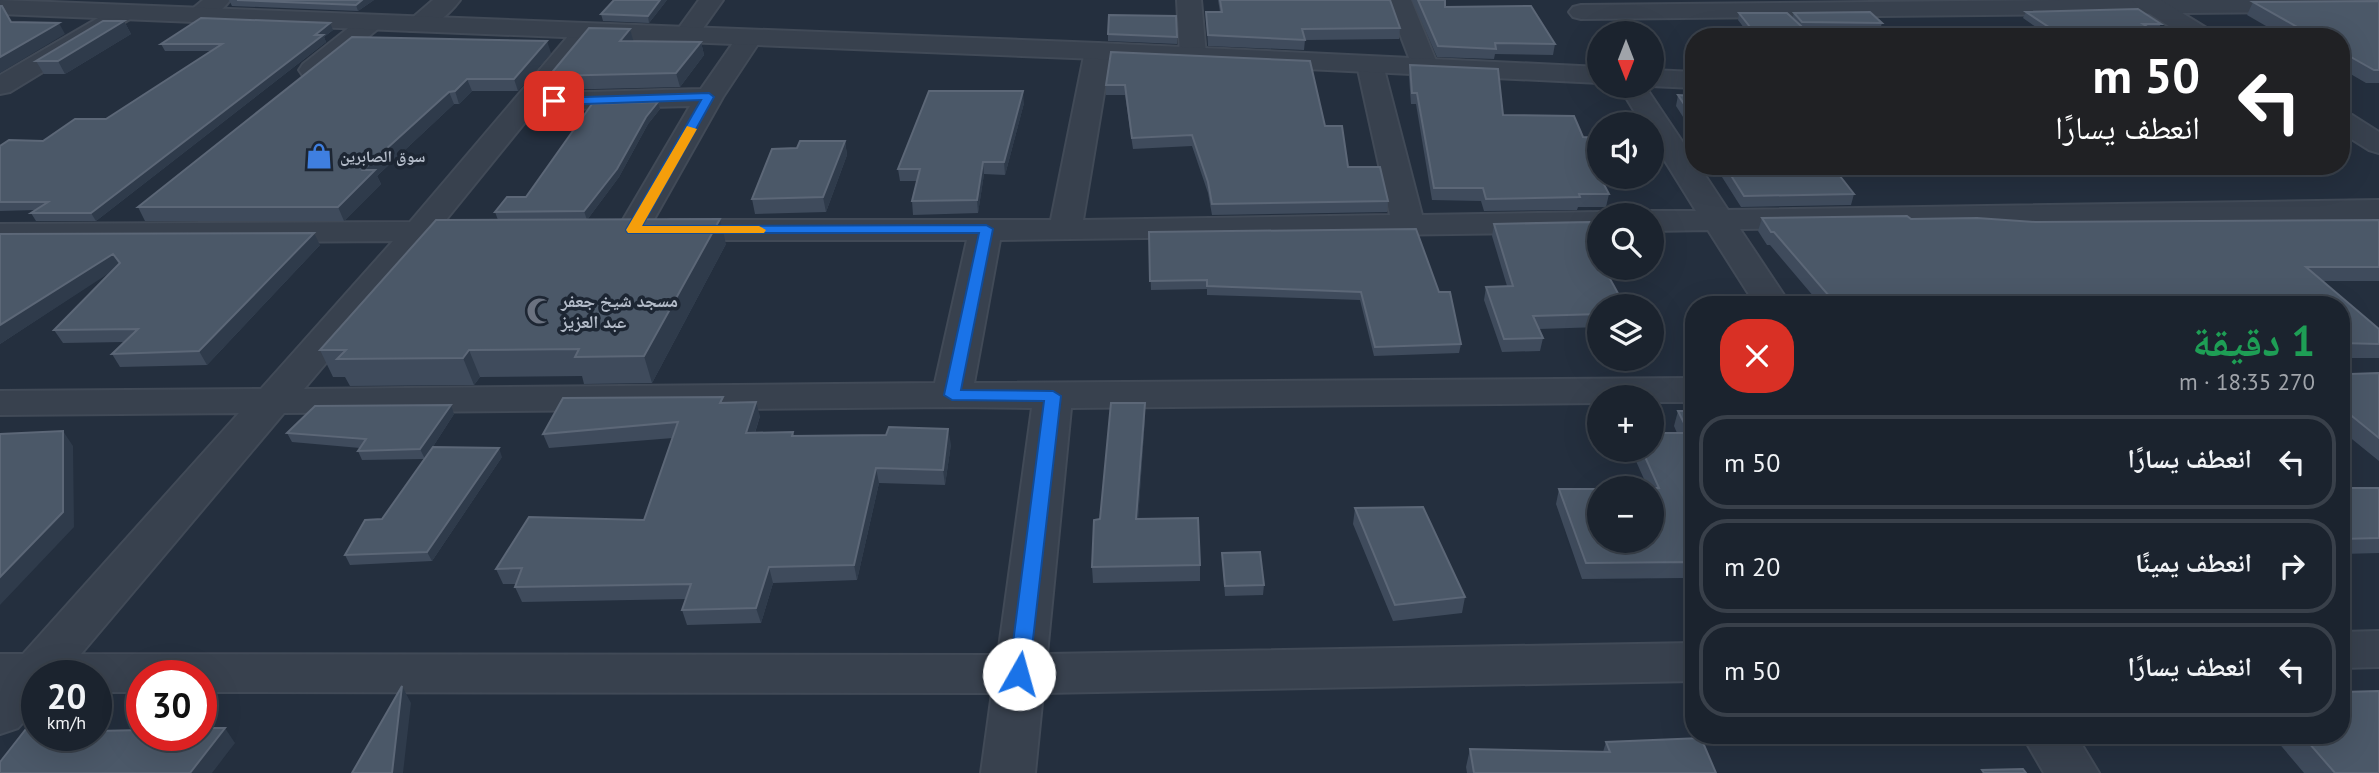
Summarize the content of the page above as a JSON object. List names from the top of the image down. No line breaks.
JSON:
{"places":{"shop":["سوق الصابرين"],"mosque":["مسجد شيخ جعفر عبد العزيز"]},"north":"bottom","page":{"map_buttons":["+","−"],"turn":["50 m","انعطف يسارًا"],"heading":["1 دقيقة","270 m · 18:35"],"list":[{"name":"انعطف يسارًا","value":"50 m"},{"name":"انعطف يمينًا","value":"20 m"},{"name":"انعطف يسارًا","value":"50 m"}],"speed":"20 km/h","limit":"30"}}
